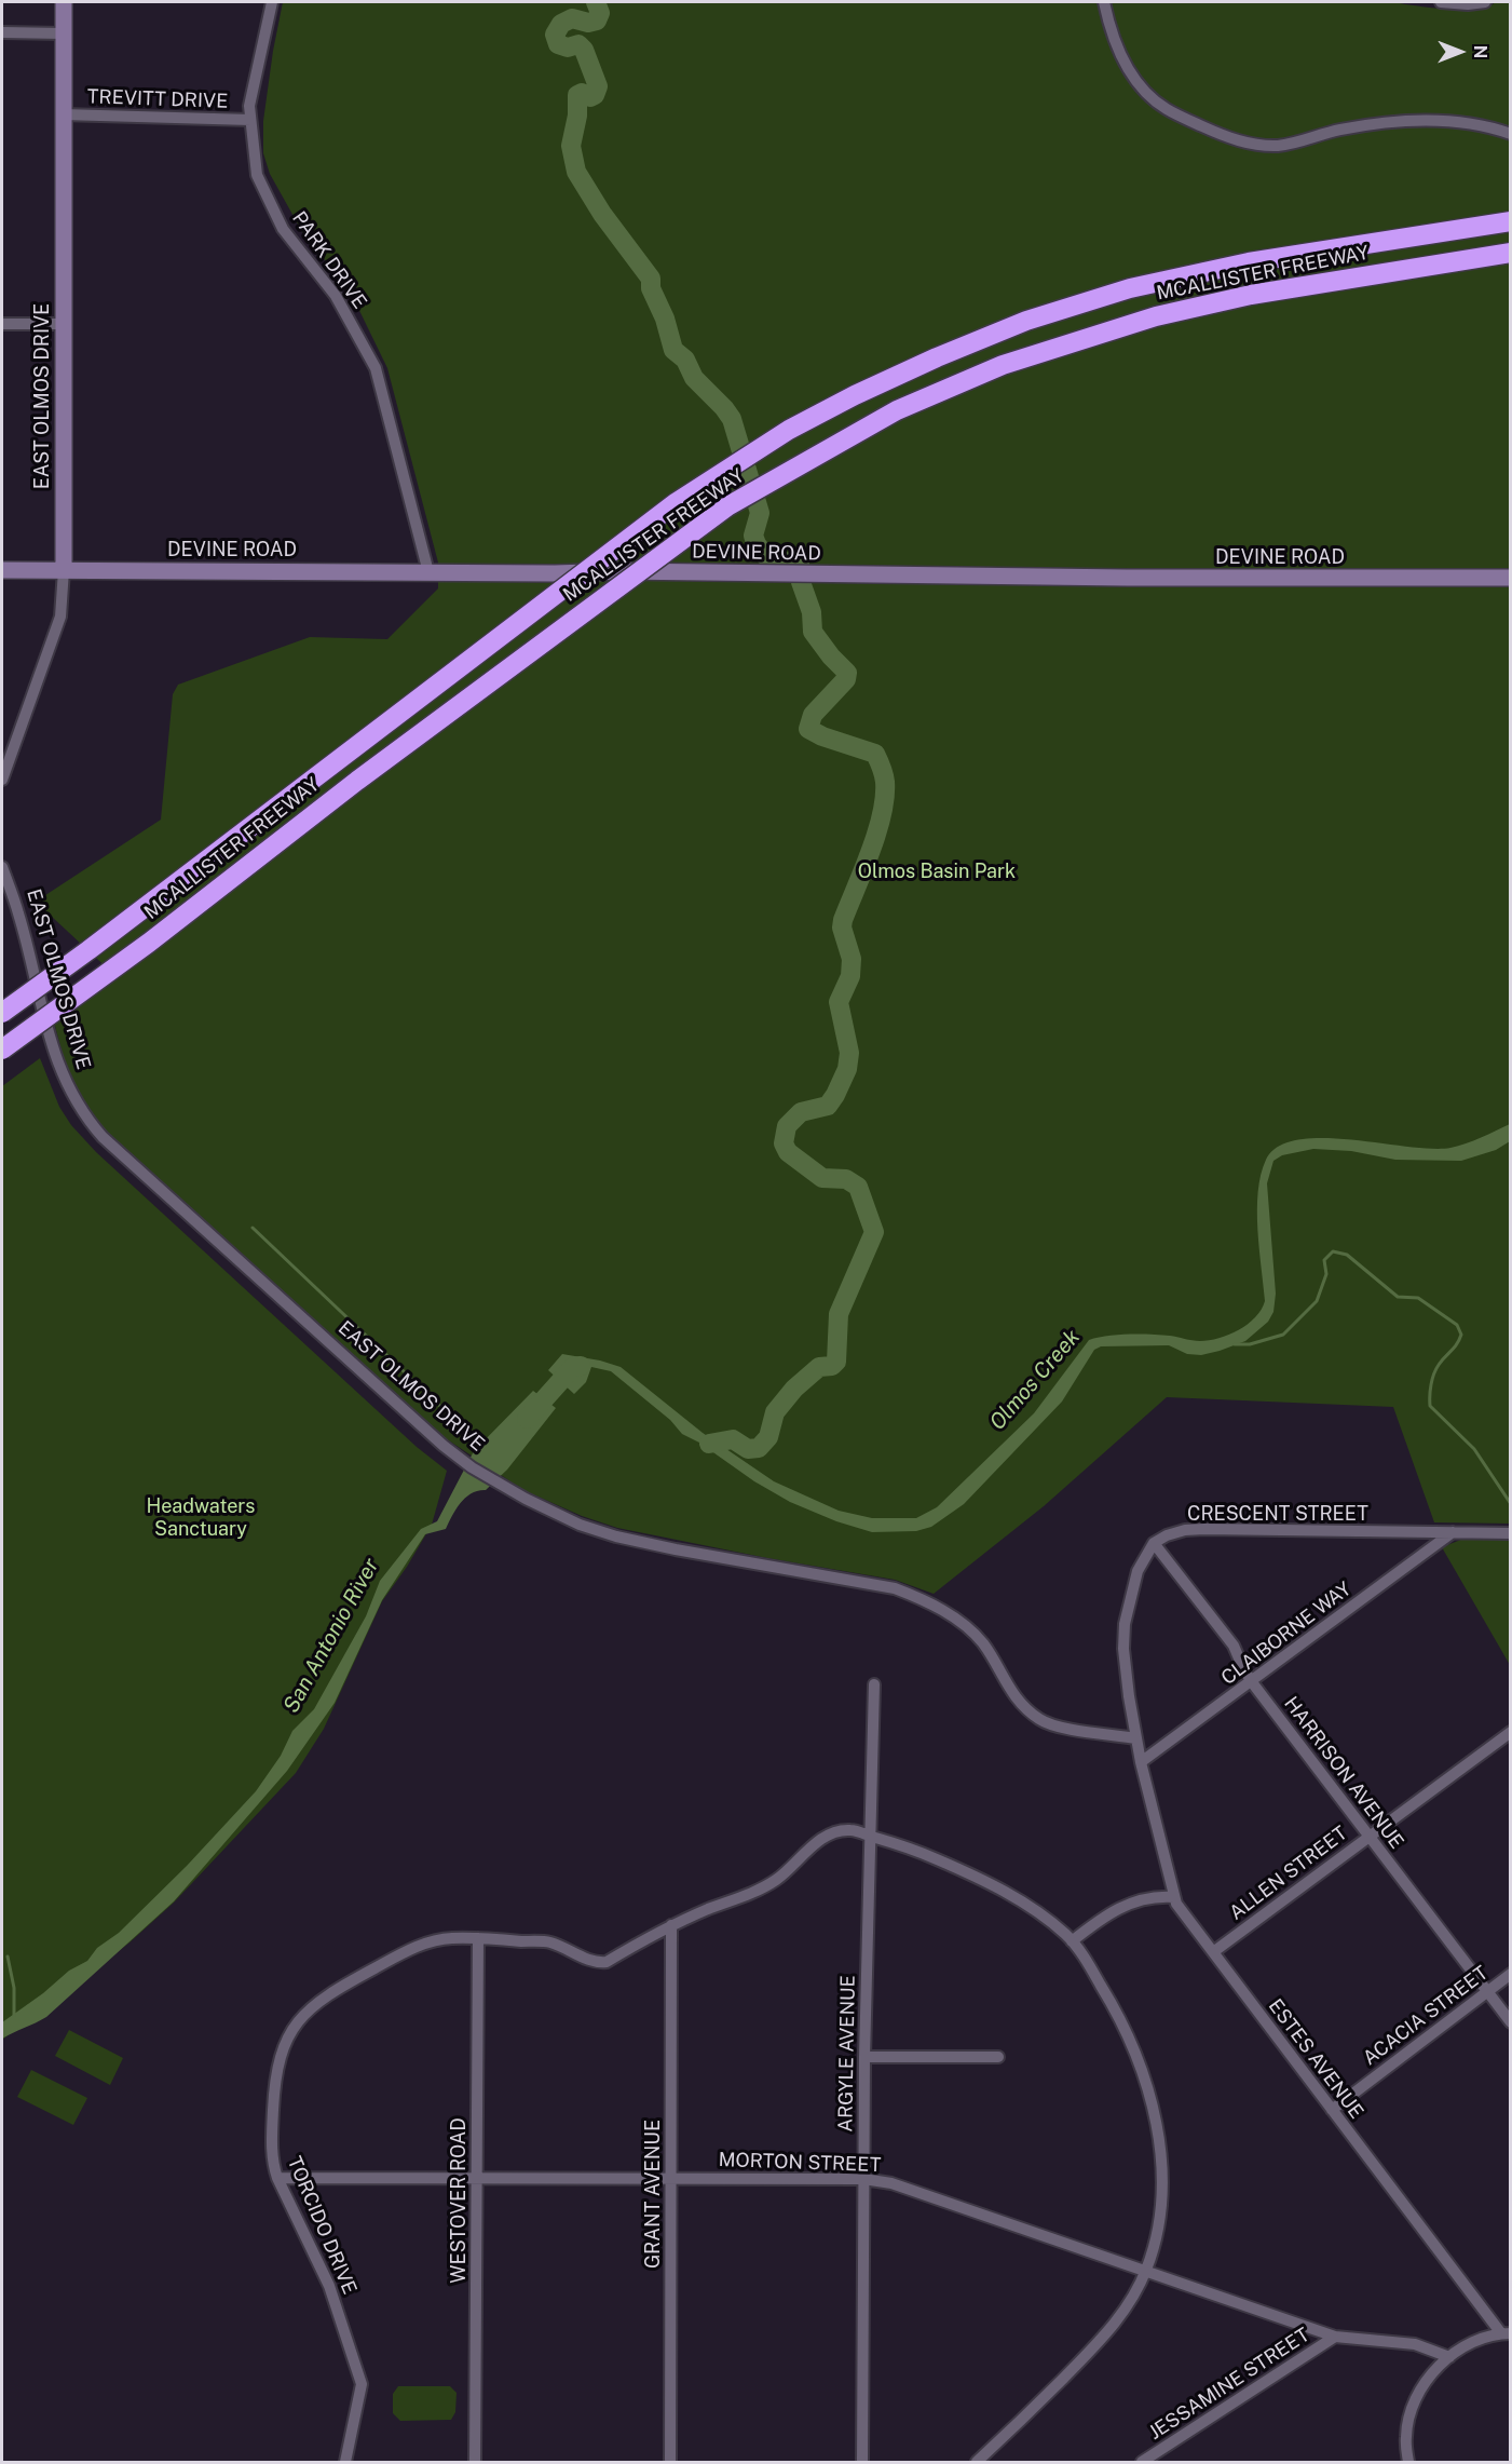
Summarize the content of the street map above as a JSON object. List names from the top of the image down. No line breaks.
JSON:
{"streets":{"highway":["MCALLISTER FREEWAY"],"street":["TREVITT DRIVE","PARK DRIVE","EAST OLMOS DRIVE","DEVINE ROAD","CRESCENT STREET","CLAIBORNE WAY","HARRISON AVENUE","ALLEN STREET","ACACIA STREET","ARGYLE AVENUE","ESTES AVENUE","MORTON STREET","GRANT AVENUE","WESTOVER ROAD","TORCIDO DRIVE","JESSAMINE STREET"]},"crossings":[["TREVITT DRIVE","PARK DRIVE"],["TREVITT DRIVE","EAST OLMOS DRIVE"],["PARK DRIVE","DEVINE ROAD"],["EAST OLMOS DRIVE","DEVINE ROAD"],["CRESCENT STREET","CLAIBORNE WAY"],["CRESCENT STREET","HARRISON AVENUE"],["CLAIBORNE WAY","HARRISON AVENUE"],["HARRISON AVENUE","ALLEN STREET"],["HARRISON AVENUE","ACACIA STREET"],["ALLEN STREET","ESTES AVENUE"],["ACACIA STREET","ESTES AVENUE"],["ARGYLE AVENUE","MORTON STREET"],["ARGYLE AVENUE","TORCIDO DRIVE"],["MORTON STREET","GRANT AVENUE"],["MORTON STREET","WESTOVER ROAD"],["MORTON STREET","TORCIDO DRIVE"],["MORTON STREET","JESSAMINE STREET"],["GRANT AVENUE","TORCIDO DRIVE"],["WESTOVER ROAD","TORCIDO DRIVE"]],"water":["Olmos Creek","San Antonio River"],"parks":["Olmos Basin Park","Headwaters Sanctuary"],"north":"right"}
